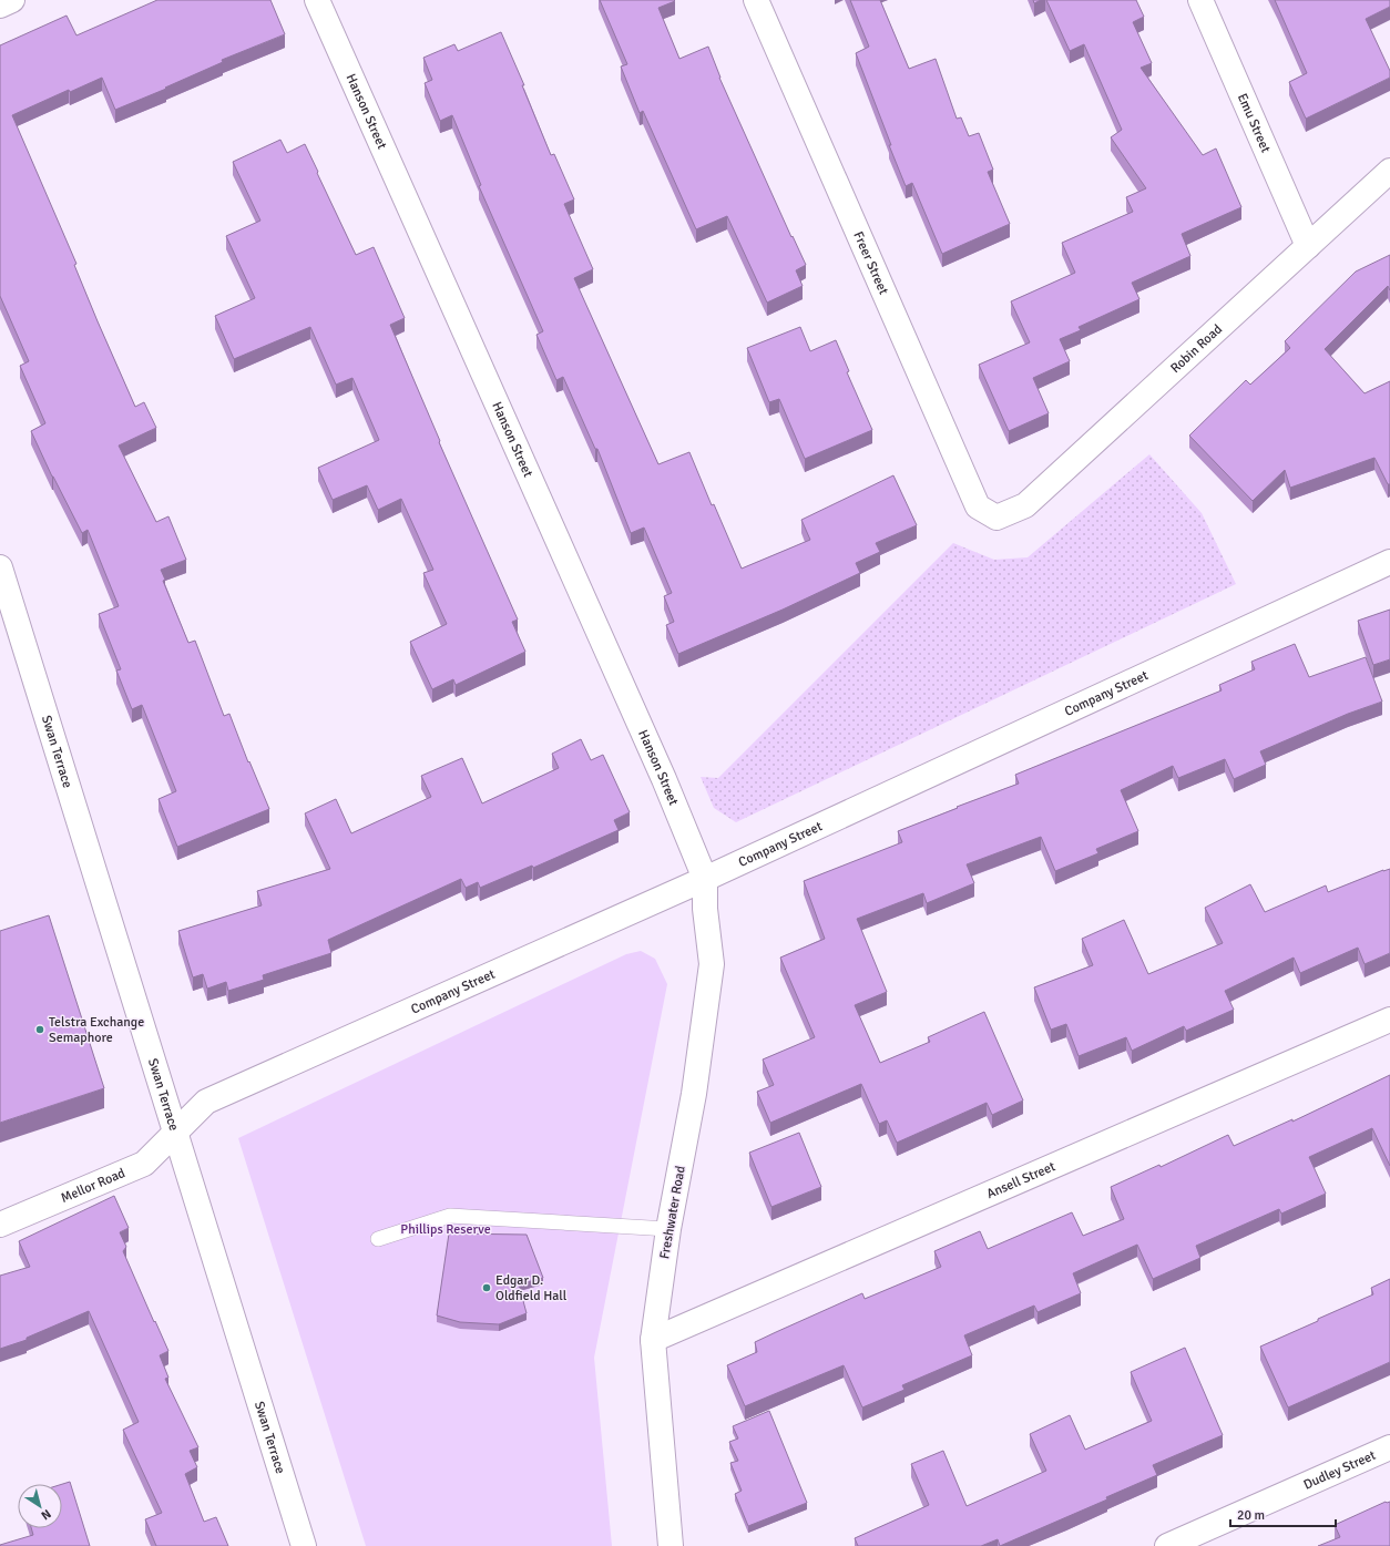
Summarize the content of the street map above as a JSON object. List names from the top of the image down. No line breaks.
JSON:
{"streets":{"street":["Hanson Street","Emu Street","Freer Street","Robin Road","Company Street","Swan Terrace","Ansell Street","Mellor Road","Freshwater Road","Dudley Street"]},"crossings":[["Hanson Street","Company Street"],["Hanson Street","Freshwater Road"],["Emu Street","Robin Road"],["Freer Street","Robin Road"],["Company Street","Swan Terrace"],["Company Street","Mellor Road"],["Company Street","Freshwater Road"],["Swan Terrace","Mellor Road"],["Ansell Street","Freshwater Road"]],"parks":["Phillips Reserve"],"places":["Telstra Exchange Semaphore","Edgar D. Oldfield Hall"],"scale_bar":"20 m","north":"bottom right"}
